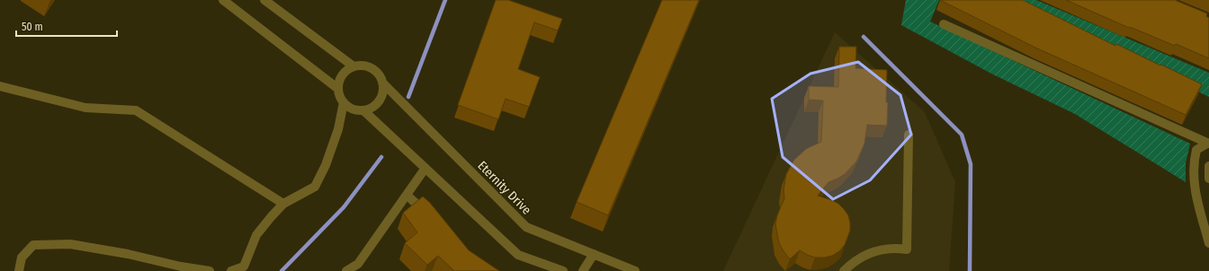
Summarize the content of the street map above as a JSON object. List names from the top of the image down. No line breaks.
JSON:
{"streets":{"street":["Eternity Drive"]},"scale_bar":"50 m"}
